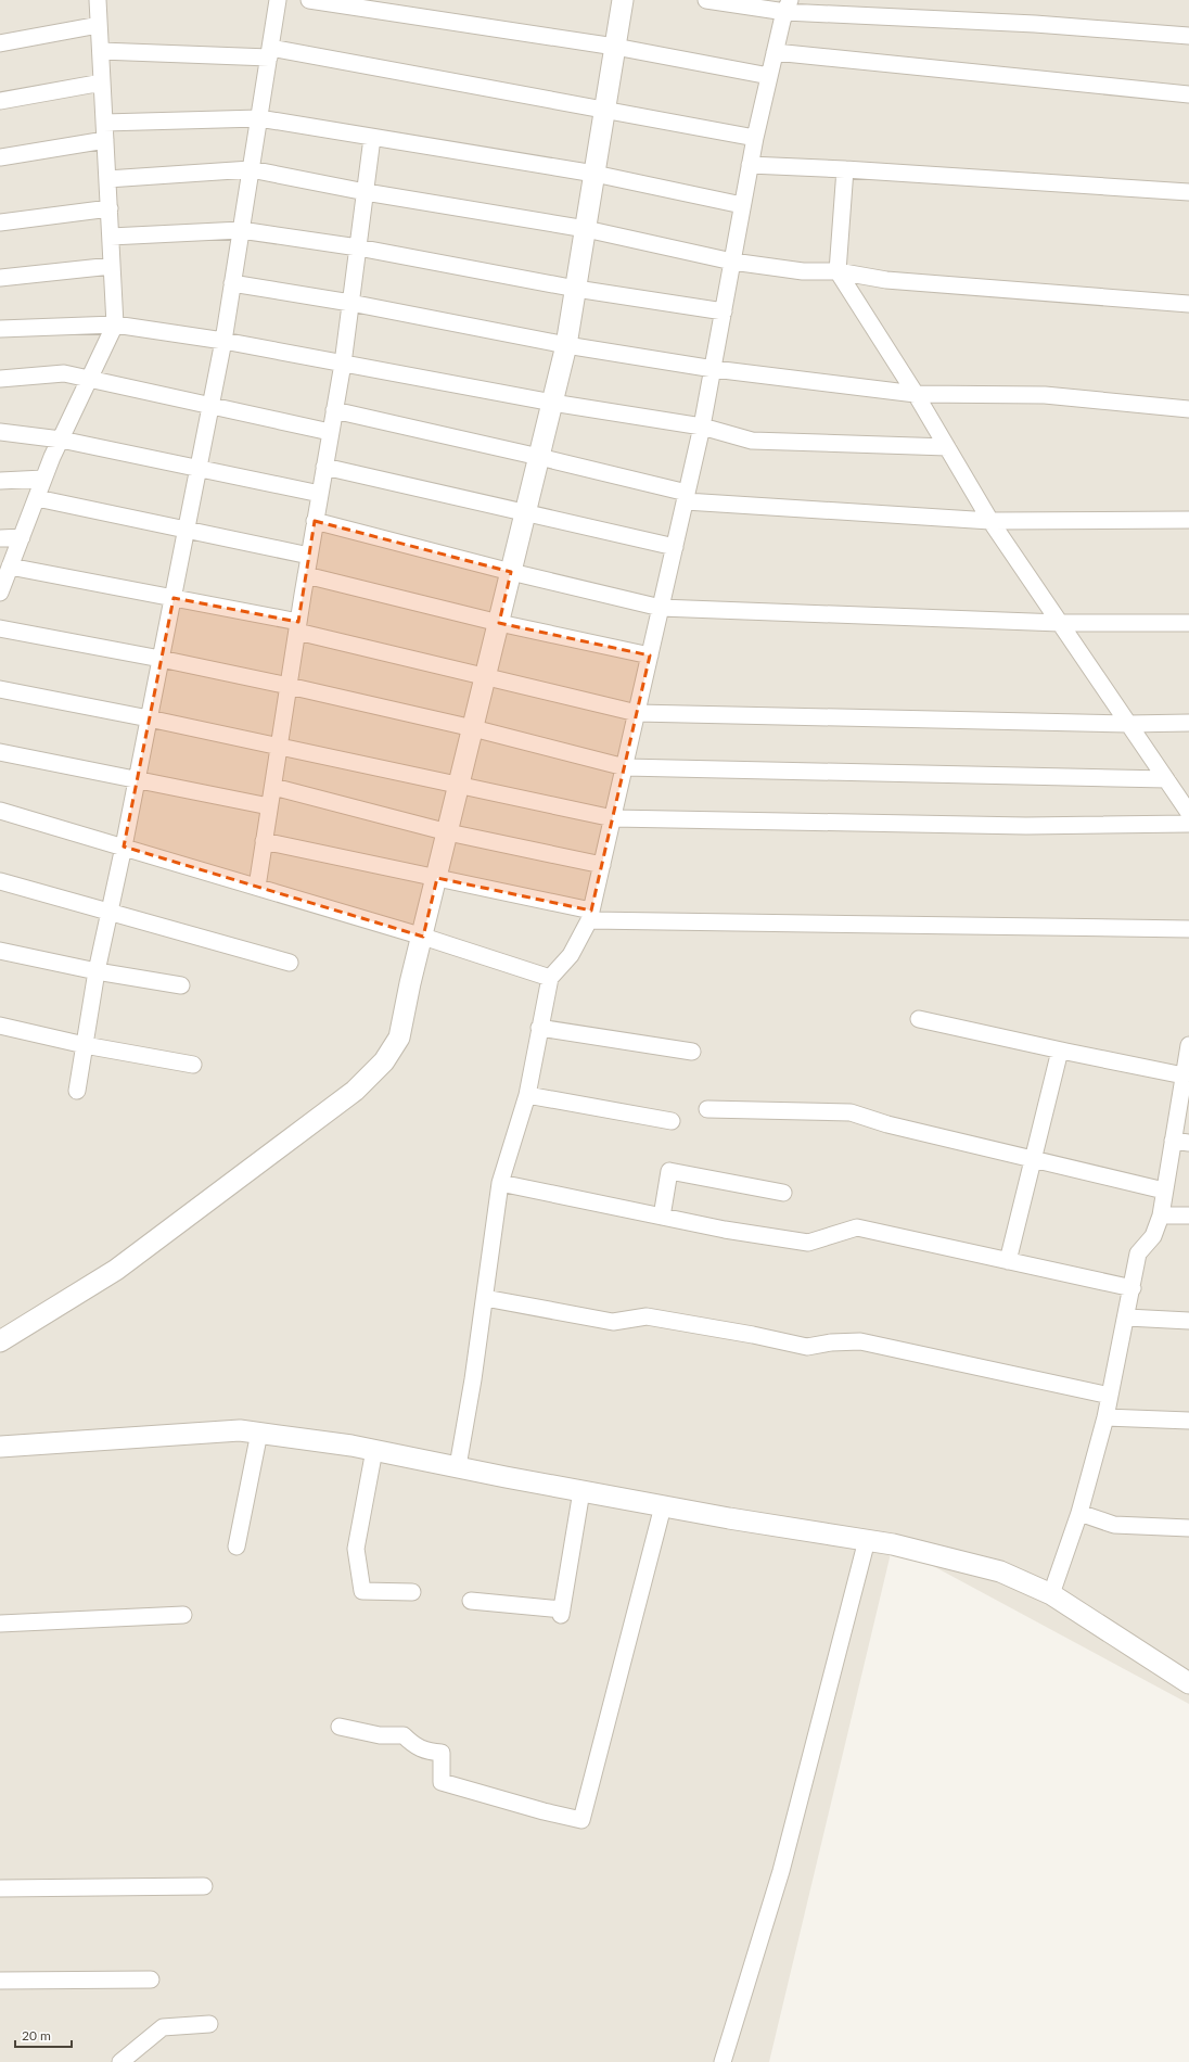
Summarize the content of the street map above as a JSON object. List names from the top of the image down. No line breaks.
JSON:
{"scale_bar":"20 m"}
